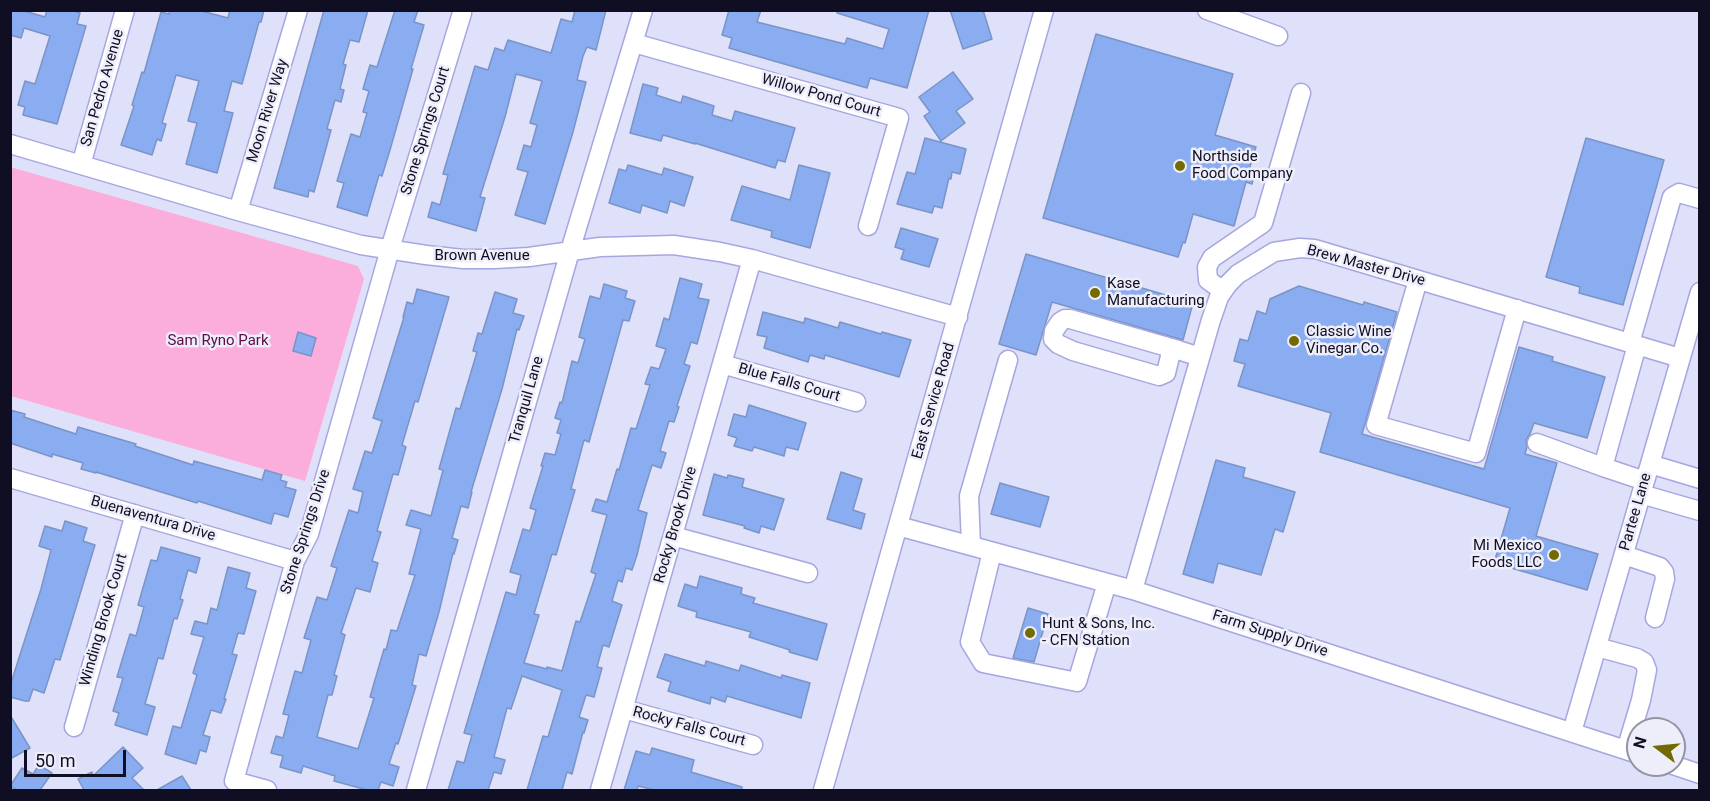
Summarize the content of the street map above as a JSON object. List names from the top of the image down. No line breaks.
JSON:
{"streets":{"street":["San Pedro Avenue","Willow Pond Court","Moon River Way","Stone Springs Court","Brown Avenue","Brew Master Drive","Blue Falls Court","Tranquil Lane","East Service Road","Partee Lane","Buenaventura Drive","Rocky Brook Drive","Stone Springs Drive","Winding Brook Court","Farm Supply Drive","Rocky Falls Court"]},"crossings":[["San Pedro Avenue","Brown Avenue"],["Willow Pond Court","Tranquil Lane"],["Moon River Way","Brown Avenue"],["Stone Springs Court","Brown Avenue"],["Stone Springs Court","Stone Springs Drive"],["Brown Avenue","Tranquil Lane"],["Brown Avenue","East Service Road"],["Brown Avenue","Rocky Brook Drive"],["Brown Avenue","Stone Springs Drive"],["Brew Master Drive","Partee Lane"],["Brew Master Drive","Farm Supply Drive"],["Blue Falls Court","Rocky Brook Drive"],["East Service Road","Farm Supply Drive"],["Partee Lane","Farm Supply Drive"],["Buenaventura Drive","Stone Springs Drive"],["Buenaventura Drive","Winding Brook Court"],["Rocky Brook Drive","Rocky Falls Court"]],"parks":["Sam Ryno Park"],"places":["Northside Food Company","Kase Manufacturing","Classic Wine Vinegar Co.","Mi Mexico Foods LLC","Hunt & Sons, Inc. - CFN Station"],"scale_bar":"50 m","north":"left"}
